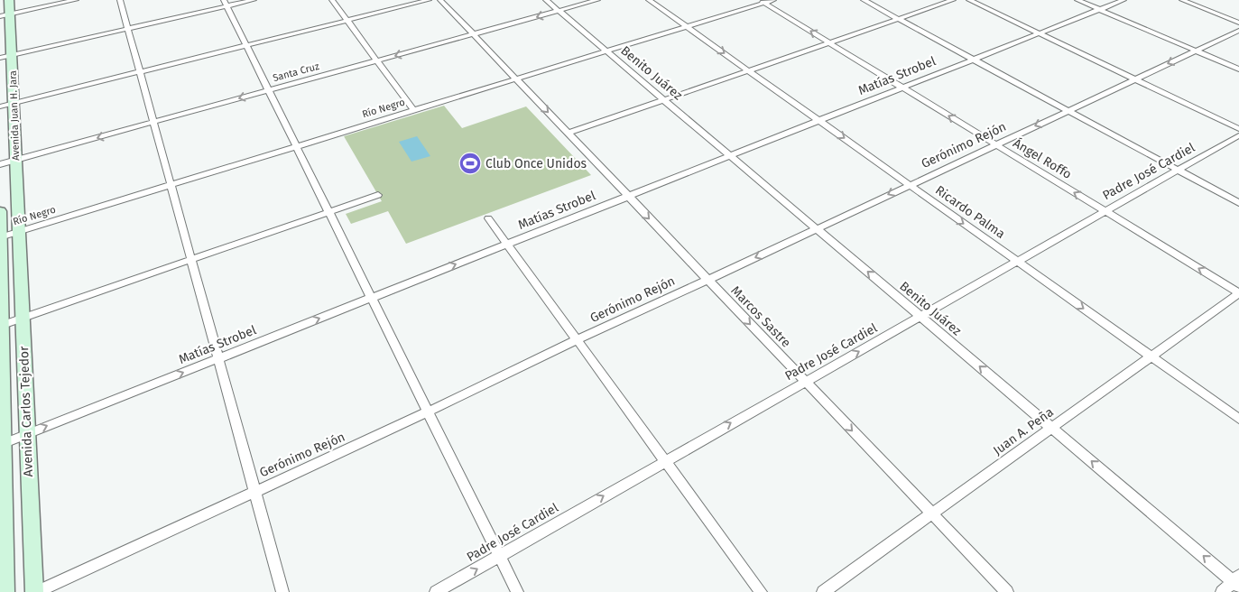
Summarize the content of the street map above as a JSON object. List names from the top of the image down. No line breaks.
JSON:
{"streets":{"main road":["Avenida Juan H. Jara","Avenida Carlos Tejedor"],"street":["Santa Cruz","Benito Juárez","Matías Strobel","Río Negro","Gerónimo Rejón","Ángel Roffo","Padre José Cardiel","Ricardo Palma","Marcos Sastre","Juan A. Peña"]},"crossings":[["Santa Cruz","Benito Juárez"],["Santa Cruz","Avenida Juan H. Jara"],["Santa Cruz","Marcos Sastre"],["Benito Juárez","Matías Strobel"],["Benito Juárez","Río Negro"],["Benito Juárez","Gerónimo Rejón"],["Benito Juárez","Padre José Cardiel"],["Benito Juárez","Juan A. Peña"],["Matías Strobel","Ángel Roffo"],["Matías Strobel","Ricardo Palma"],["Matías Strobel","Marcos Sastre"],["Matías Strobel","Avenida Carlos Tejedor"],["Río Negro","Avenida Juan H. Jara"],["Río Negro","Ángel Roffo"],["Río Negro","Ricardo Palma"],["Río Negro","Marcos Sastre"],["Río Negro","Avenida Carlos Tejedor"],["Avenida Juan H. Jara","Avenida Carlos Tejedor"],["Gerónimo Rejón","Ángel Roffo"],["Gerónimo Rejón","Ricardo Palma"],["Gerónimo Rejón","Marcos Sastre"],["Gerónimo Rejón","Avenida Carlos Tejedor"],["Ángel Roffo","Padre José Cardiel"],["Ángel Roffo","Juan A. Peña"],["Padre José Cardiel","Ricardo Palma"],["Padre José Cardiel","Marcos Sastre"],["Ricardo Palma","Juan A. Peña"],["Marcos Sastre","Juan A. Peña"]],"one_way":["Benito Juárez","Matías Strobel","Padre José Cardiel","Ricardo Palma","Marcos Sastre"],"places":{"sports":["Club Once Unidos"]}}
